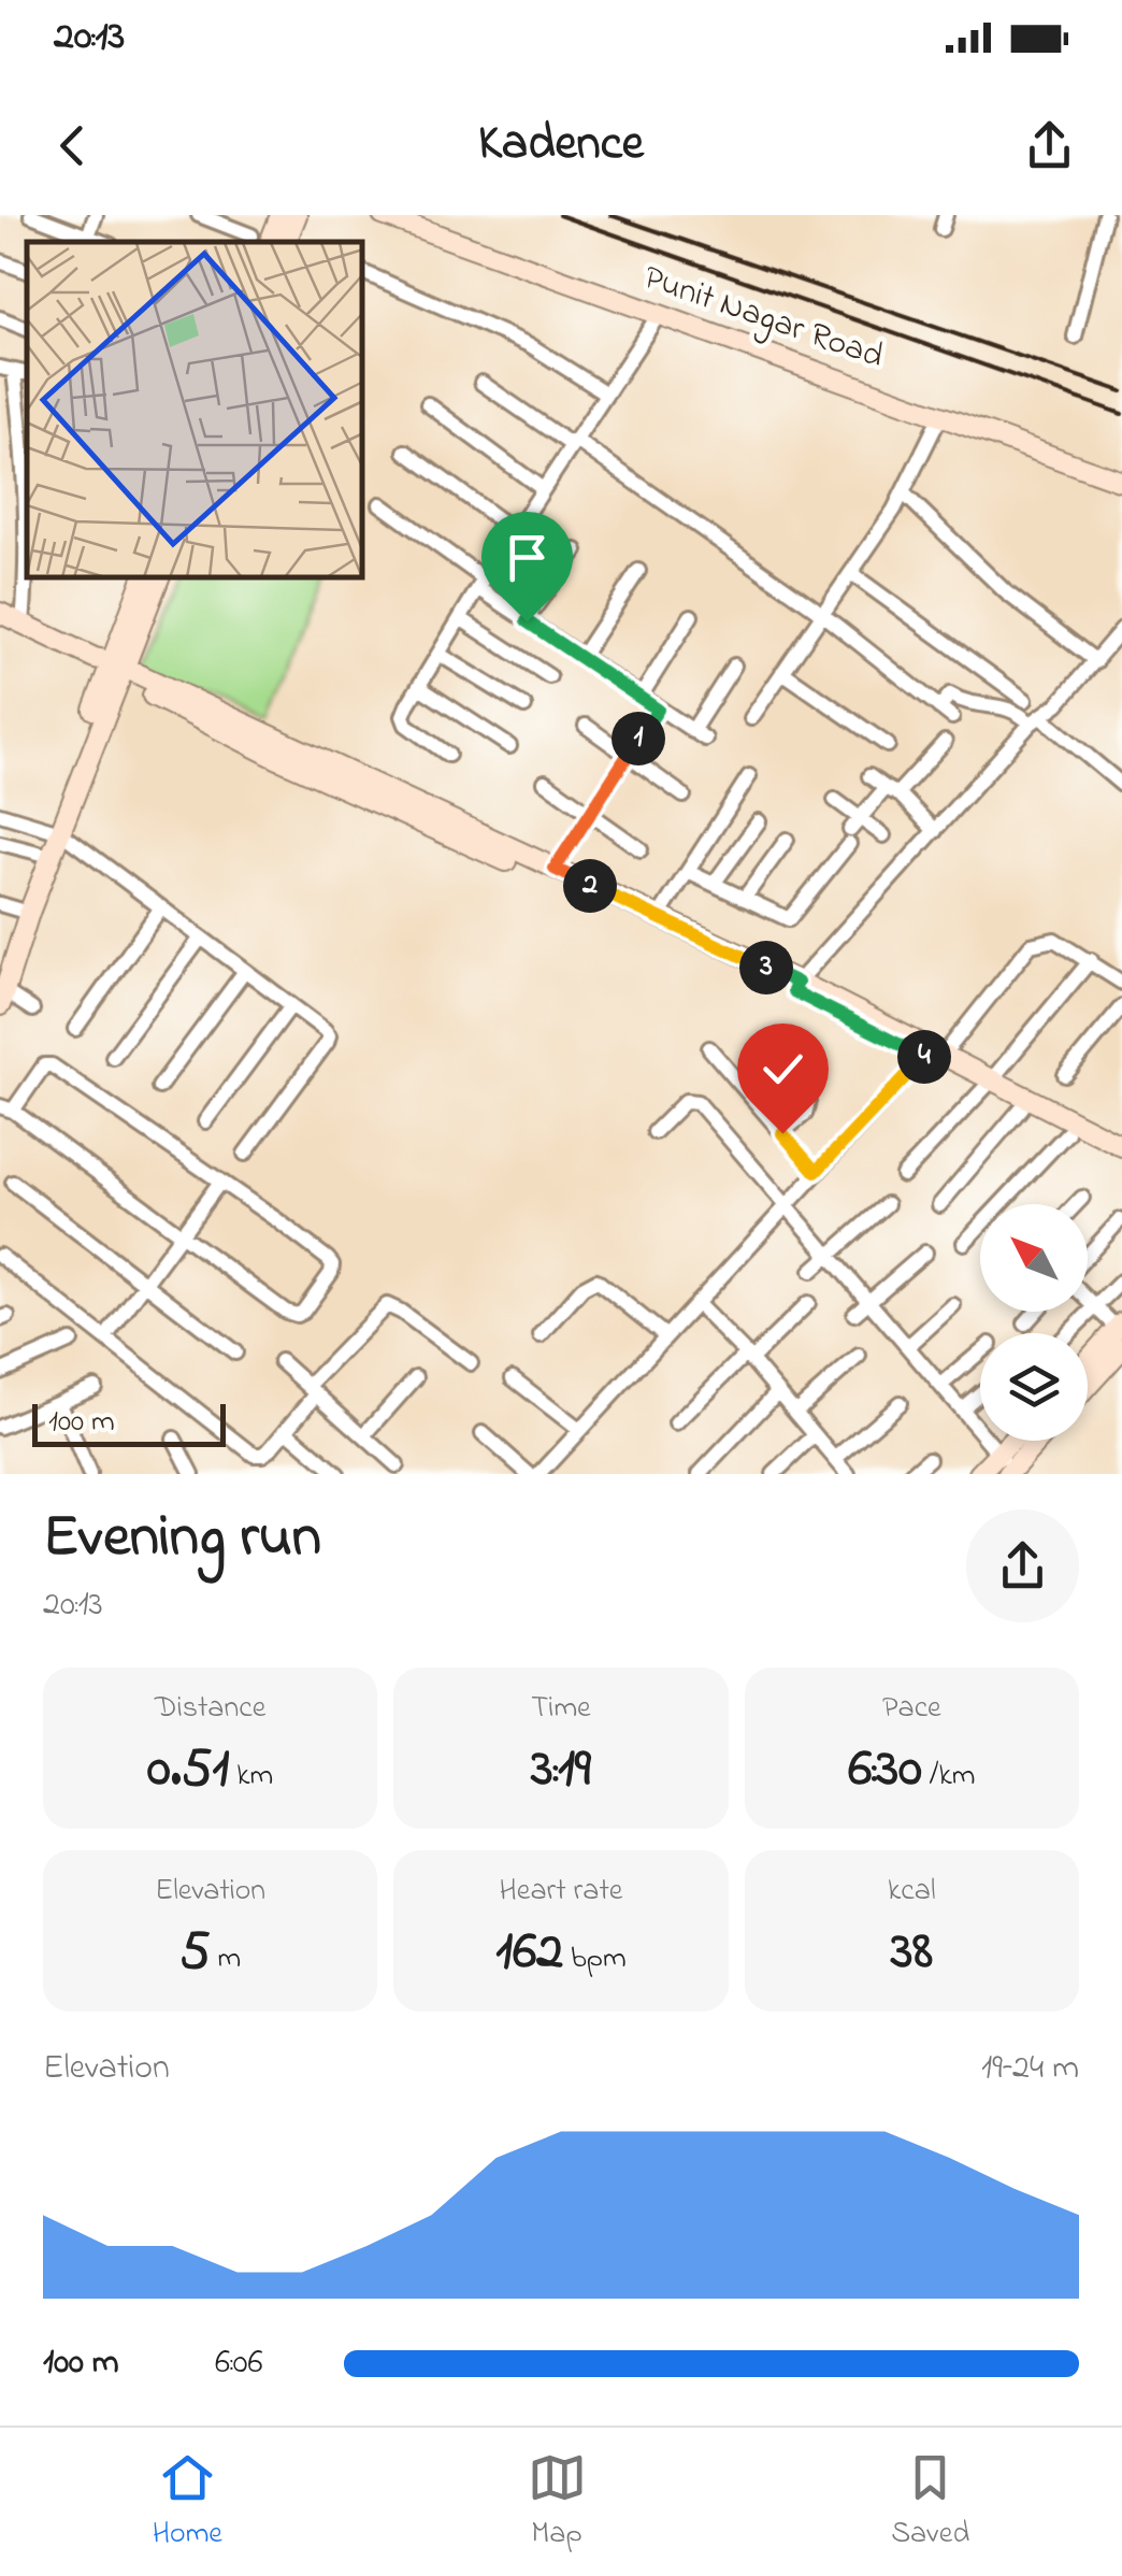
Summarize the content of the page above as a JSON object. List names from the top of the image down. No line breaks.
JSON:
{"streets":{"street":["Punit Nagar Road"]},"scale_bar":"100 m","north":"top left","page":{"status":"20:13","header":"Kadence","pins":["1","2","3","4"],"scale":"100 m","heading":["Evening run","20:13"],"stats":[["Distance","0.51 km"],["Time","3:19"],["Pace","6:30 /km"],["Elevation","5 m"],["Heart rate","162 bpm"],["kcal","38"]],"chart":["Elevation","19–24 m"],"list":[{"name":"100 m","note":"6:06"}],"tabs":["Home","Map","Saved"]}}
